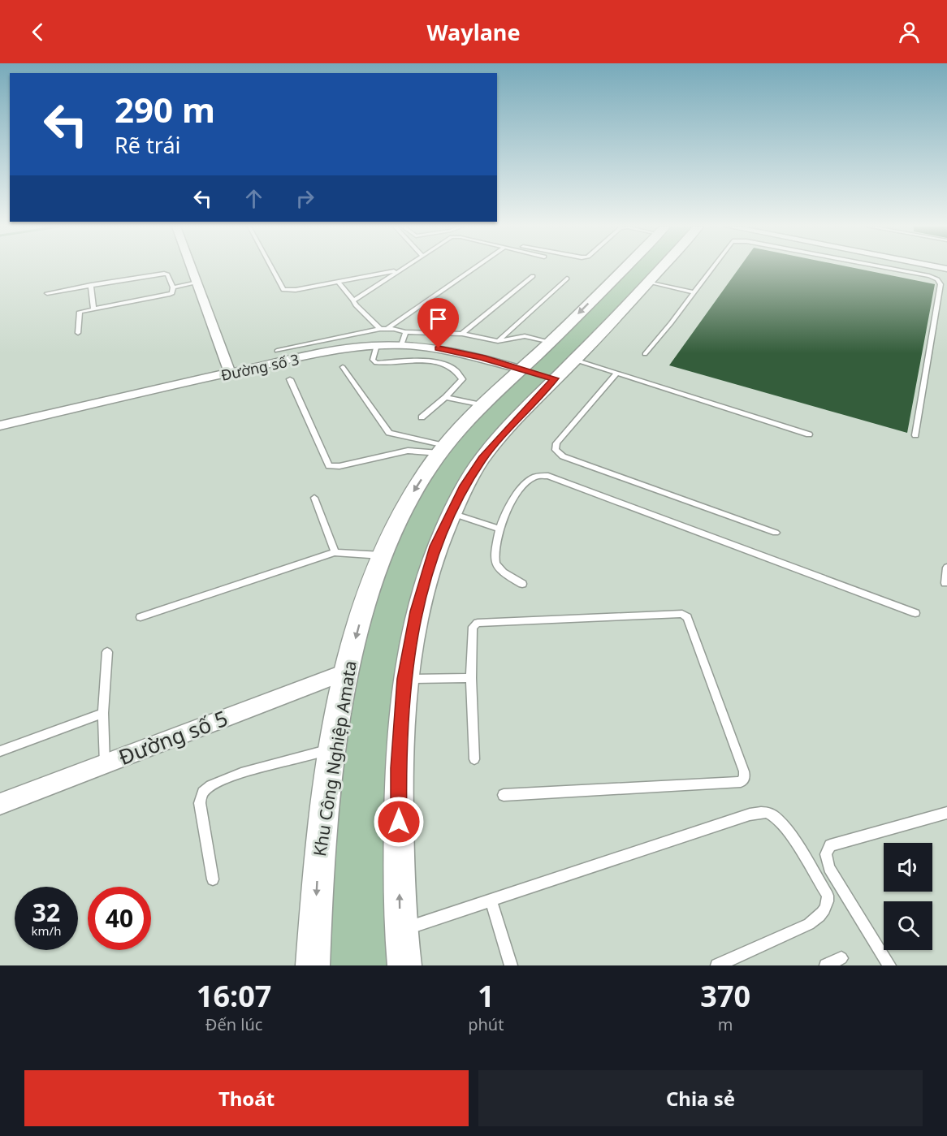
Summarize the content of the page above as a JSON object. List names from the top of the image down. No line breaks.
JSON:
{"streets":{"street":["Đường số 3","Đường số 5","Khu Công Nghiệp Amata"]},"crossings":[["Đường số 3","Khu Công Nghiệp Amata"],["Đường số 5","Khu Công Nghiệp Amata"]],"page":{"header":"Waylane","turn":["290 m","Rẽ trái"],"speed":"32 km/h","limit":"40","eta":["16:07","Đến lúc","1","phút","370","m"],"buttons":["Thoát","Chia sẻ"]}}
